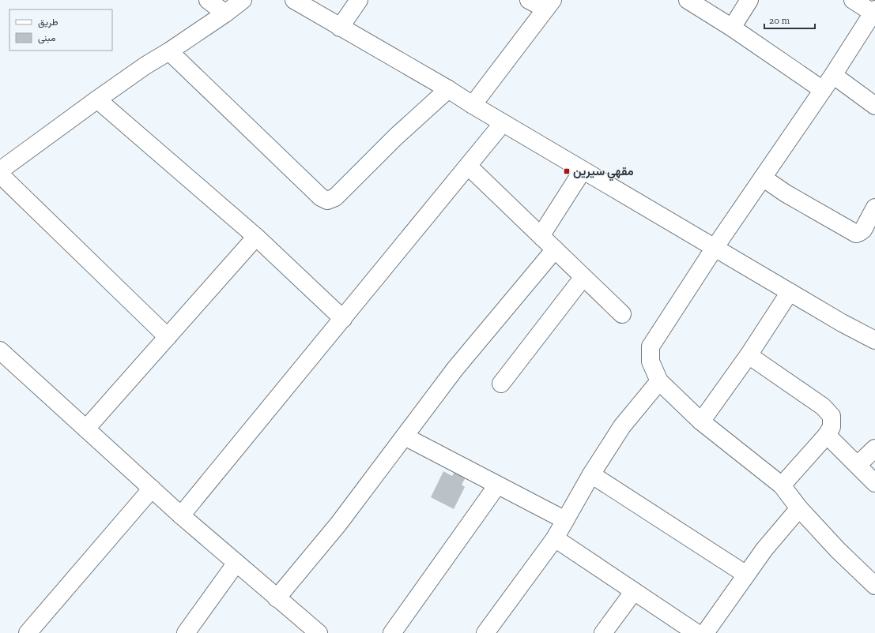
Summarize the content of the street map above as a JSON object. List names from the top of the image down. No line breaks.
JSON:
{"places":{"transit":["مقهي سيرين"]},"legend":["طريق","مبنى"],"scale_bar":"20 m"}
